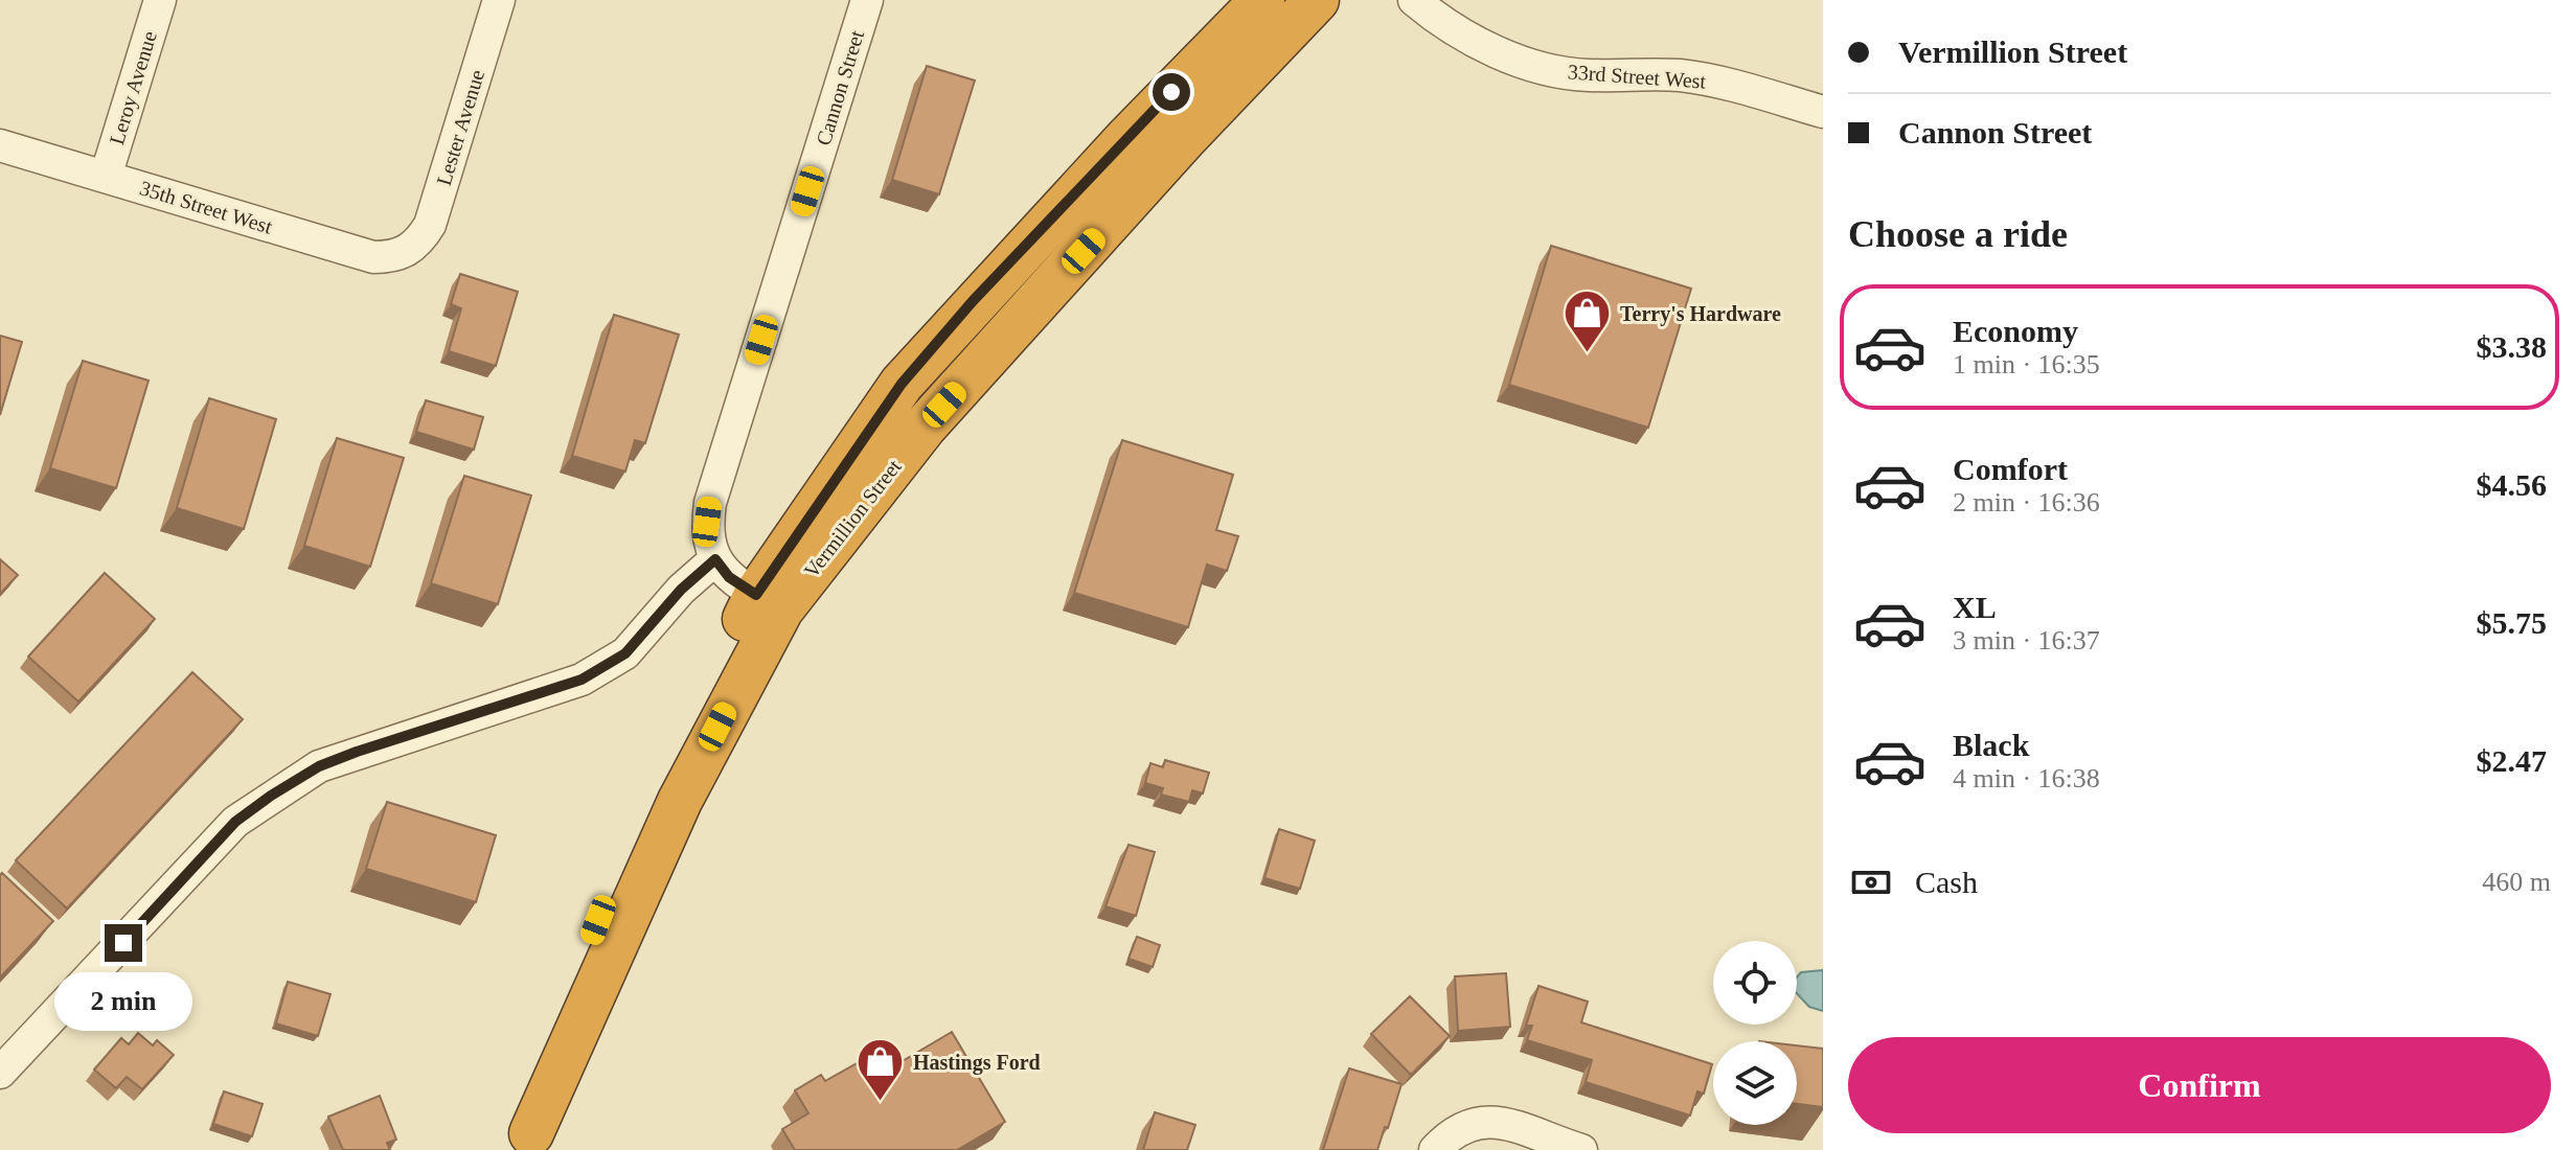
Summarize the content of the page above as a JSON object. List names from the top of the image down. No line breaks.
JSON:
{"streets":{"highway":["Vermillion Street"],"street":["33rd Street West","Leroy Avenue","Cannon Street","Lester Avenue","35th Street West"]},"crossings":[["Leroy Avenue","35th Street West"],["Lester Avenue","35th Street West"]],"places":{"shop":["Terry's Hardware","Hastings Ford"]},"page":{"banner":["Vermillion Street","Cannon Street"],"heading":"Choose a ride","list":[{"name":"Economy","note":"1 min · 16:35","value":"$3.38"},{"name":"Comfort","note":"2 min · 16:36","value":"$4.56"},{"name":"XL","note":"3 min · 16:37","value":"$5.75"},{"name":"Black","note":"4 min · 16:38","value":"$2.47"}],"pay":["Cash","460 m"],"bubble":"2 min","buttons":"Confirm"}}
